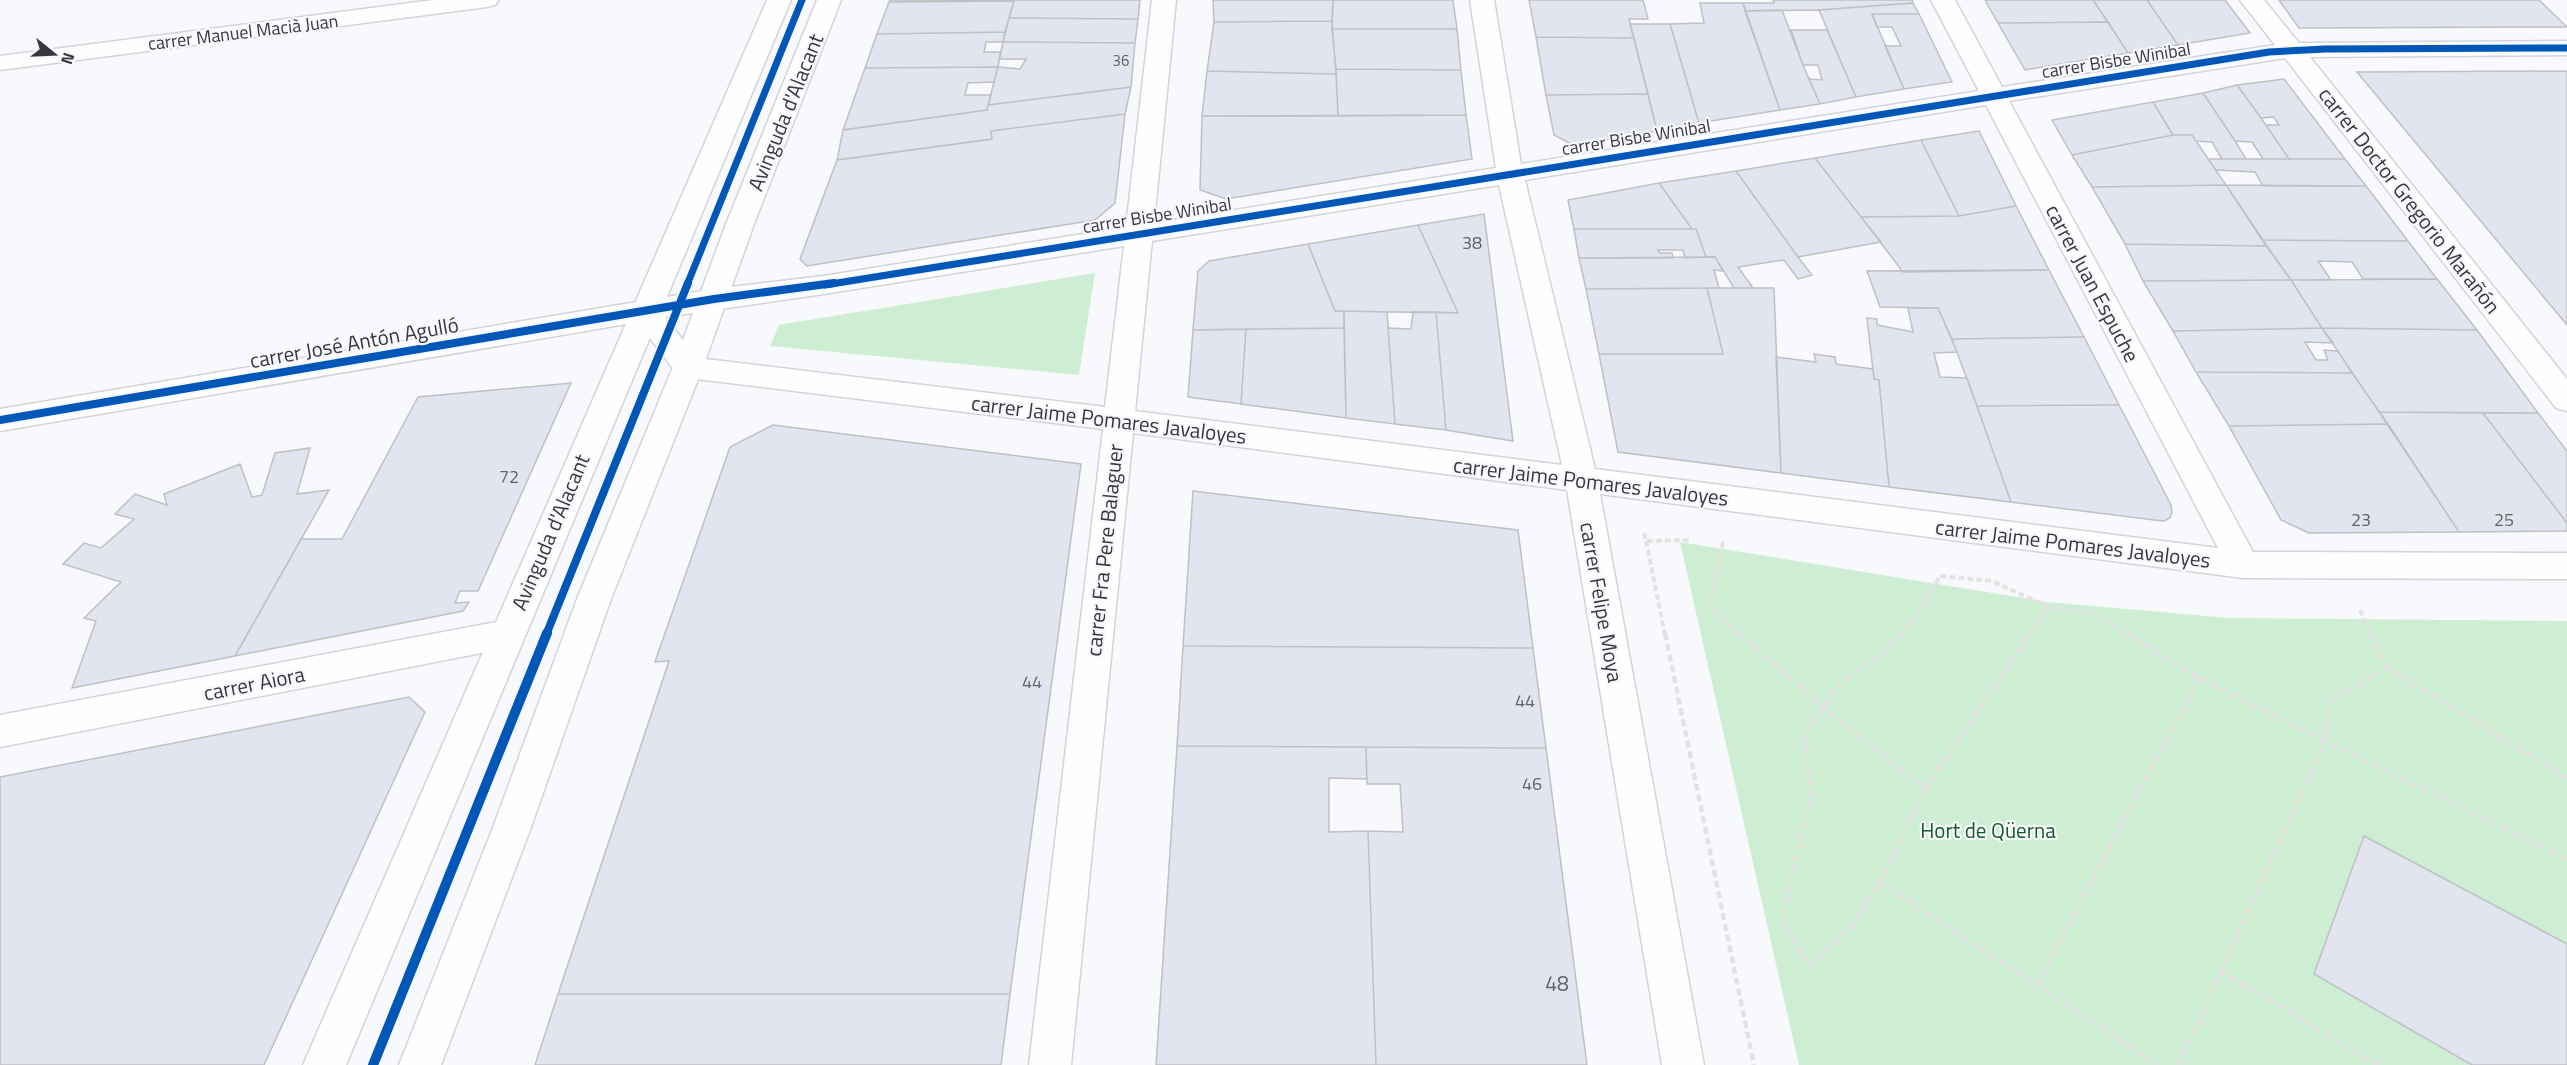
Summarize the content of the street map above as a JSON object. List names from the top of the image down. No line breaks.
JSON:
{"streets":{"street":["carrer Manuel Macià Juan","carrer Bisbe Winibal","Avinguda d'Alacant","carrer Doctor Gregorio Marañón","carrer Juan Espuche","carrer José Antón Agulló","carrer Jaime Pomares Javaloyes","carrer Fra Pere Balaguer","carrer Felipe Moya","carrer Aiora"]},"crossings":[["carrer Bisbe Winibal","Avinguda d'Alacant"],["carrer Bisbe Winibal","carrer Doctor Gregorio Marañón"],["carrer Bisbe Winibal","carrer Juan Espuche"],["carrer Bisbe Winibal","carrer José Antón Agulló"],["carrer Bisbe Winibal","carrer Fra Pere Balaguer"],["carrer Bisbe Winibal","carrer Felipe Moya"],["Avinguda d'Alacant","carrer José Antón Agulló"],["Avinguda d'Alacant","carrer Jaime Pomares Javaloyes"],["Avinguda d'Alacant","carrer Aiora"],["carrer Juan Espuche","carrer Jaime Pomares Javaloyes"],["carrer Jaime Pomares Javaloyes","carrer Fra Pere Balaguer"],["carrer Jaime Pomares Javaloyes","carrer Felipe Moya"]],"parks":["Hort de Qüerna"],"house_numbers":["36","38","72","23","25","44","44","46","48"],"north":"right"}
